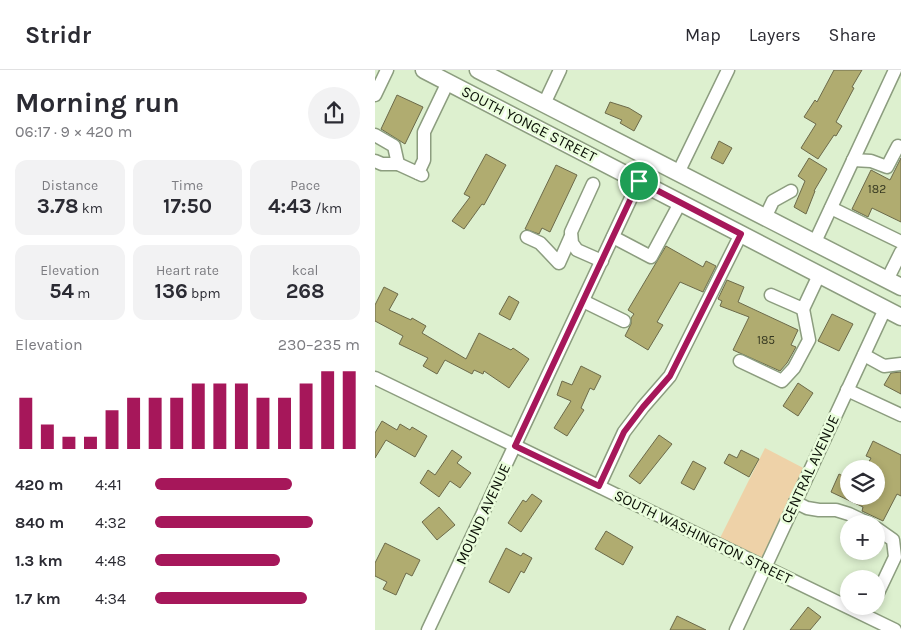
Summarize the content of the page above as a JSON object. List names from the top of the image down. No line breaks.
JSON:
{"streets":{"main road":["SOUTH YONGE STREET"],"street":["CENTRAL AVENUE","MOUND AVENUE","SOUTH WASHINGTON STREET"]},"crossings":[["SOUTH YONGE STREET","CENTRAL AVENUE"],["SOUTH YONGE STREET","MOUND AVENUE"],["CENTRAL AVENUE","SOUTH WASHINGTON STREET"],["MOUND AVENUE","SOUTH WASHINGTON STREET"]],"house_numbers":["182","185"],"page":{"header":"Stridr","nav":["Map","Layers","Share"],"heading":["Morning run","06:17 · 9 × 420 m"],"stats":[["Distance","3.78 km"],["Time","17:50"],["Pace","4:43 /km"],["Elevation","54 m"],["Heart rate","136 bpm"],["kcal","268"]],"chart":["Elevation","230–235 m"],"map_buttons":["+","−"],"list":[{"name":"420 m","note":"4:41"},{"name":"840 m","note":"4:32"},{"name":"1.3 km","note":"4:48"},{"name":"1.7 km","note":"4:34"}]}}
